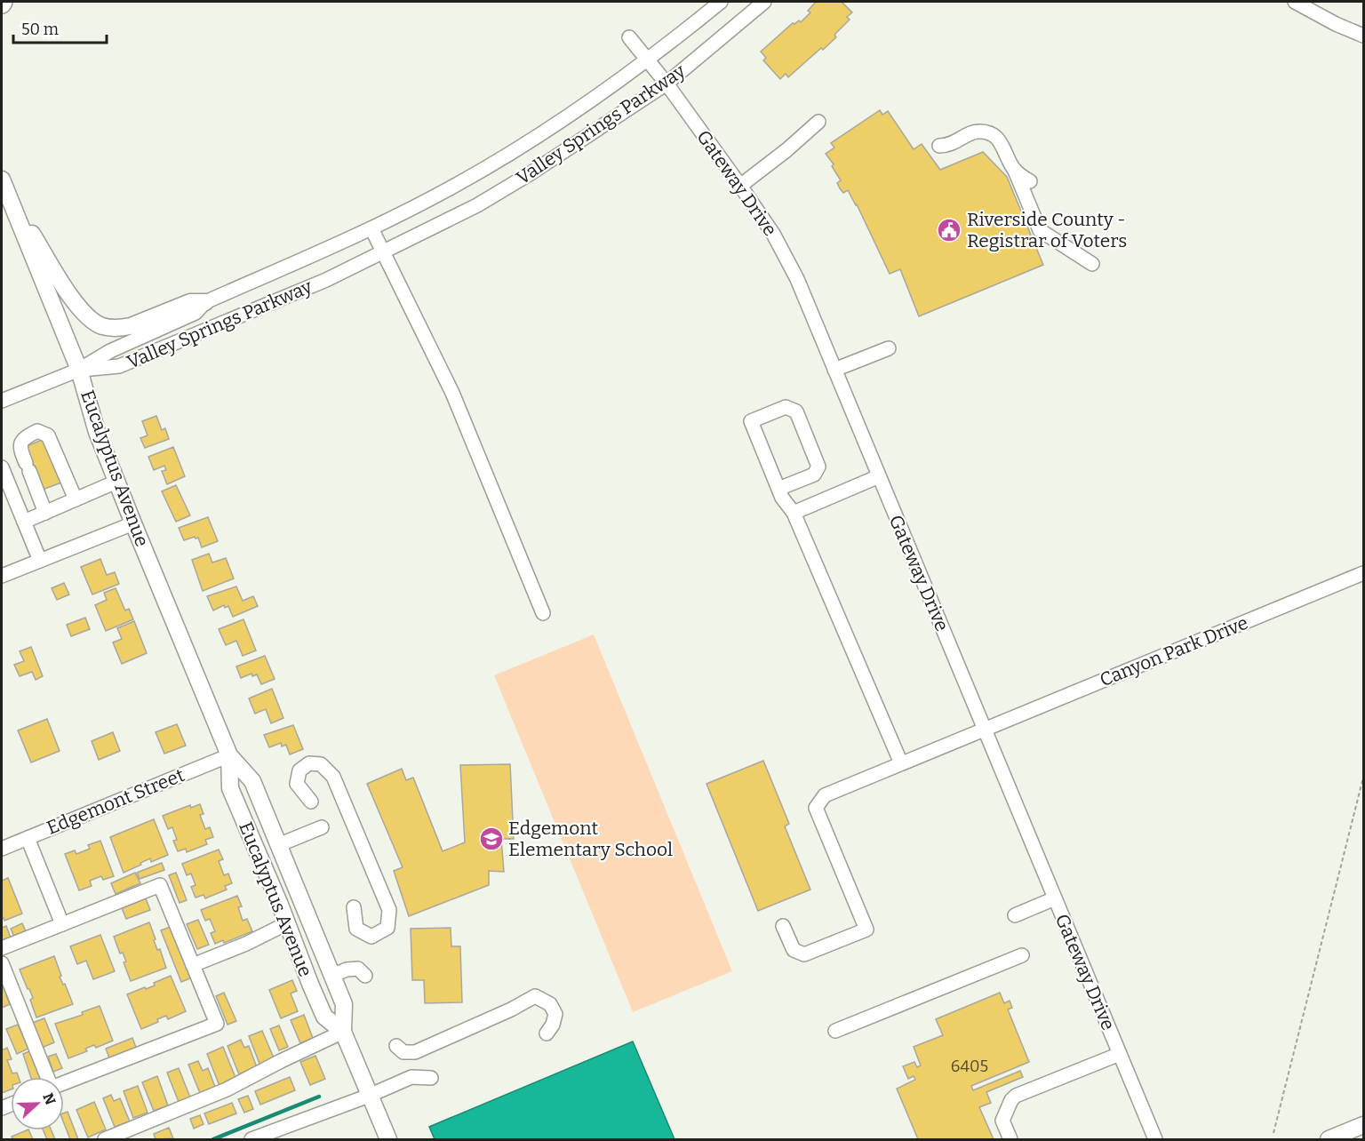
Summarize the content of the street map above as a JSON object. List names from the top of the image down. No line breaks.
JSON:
{"streets":{"main road":["Eucalyptus Avenue"],"street":["Valley Springs Parkway","Gateway Drive","Canyon Park Drive","Edgemont Street"]},"crossings":[["Valley Springs Parkway","Gateway Drive"],["Valley Springs Parkway","Eucalyptus Avenue"],["Gateway Drive","Canyon Park Drive"],["Eucalyptus Avenue","Edgemont Street"]],"places":{"public building":["Riverside County - Registrar of Voters"],"school or university":["Edgemont Elementary School"]},"house_numbers":["6405"],"scale_bar":"50 m","north":"right"}
